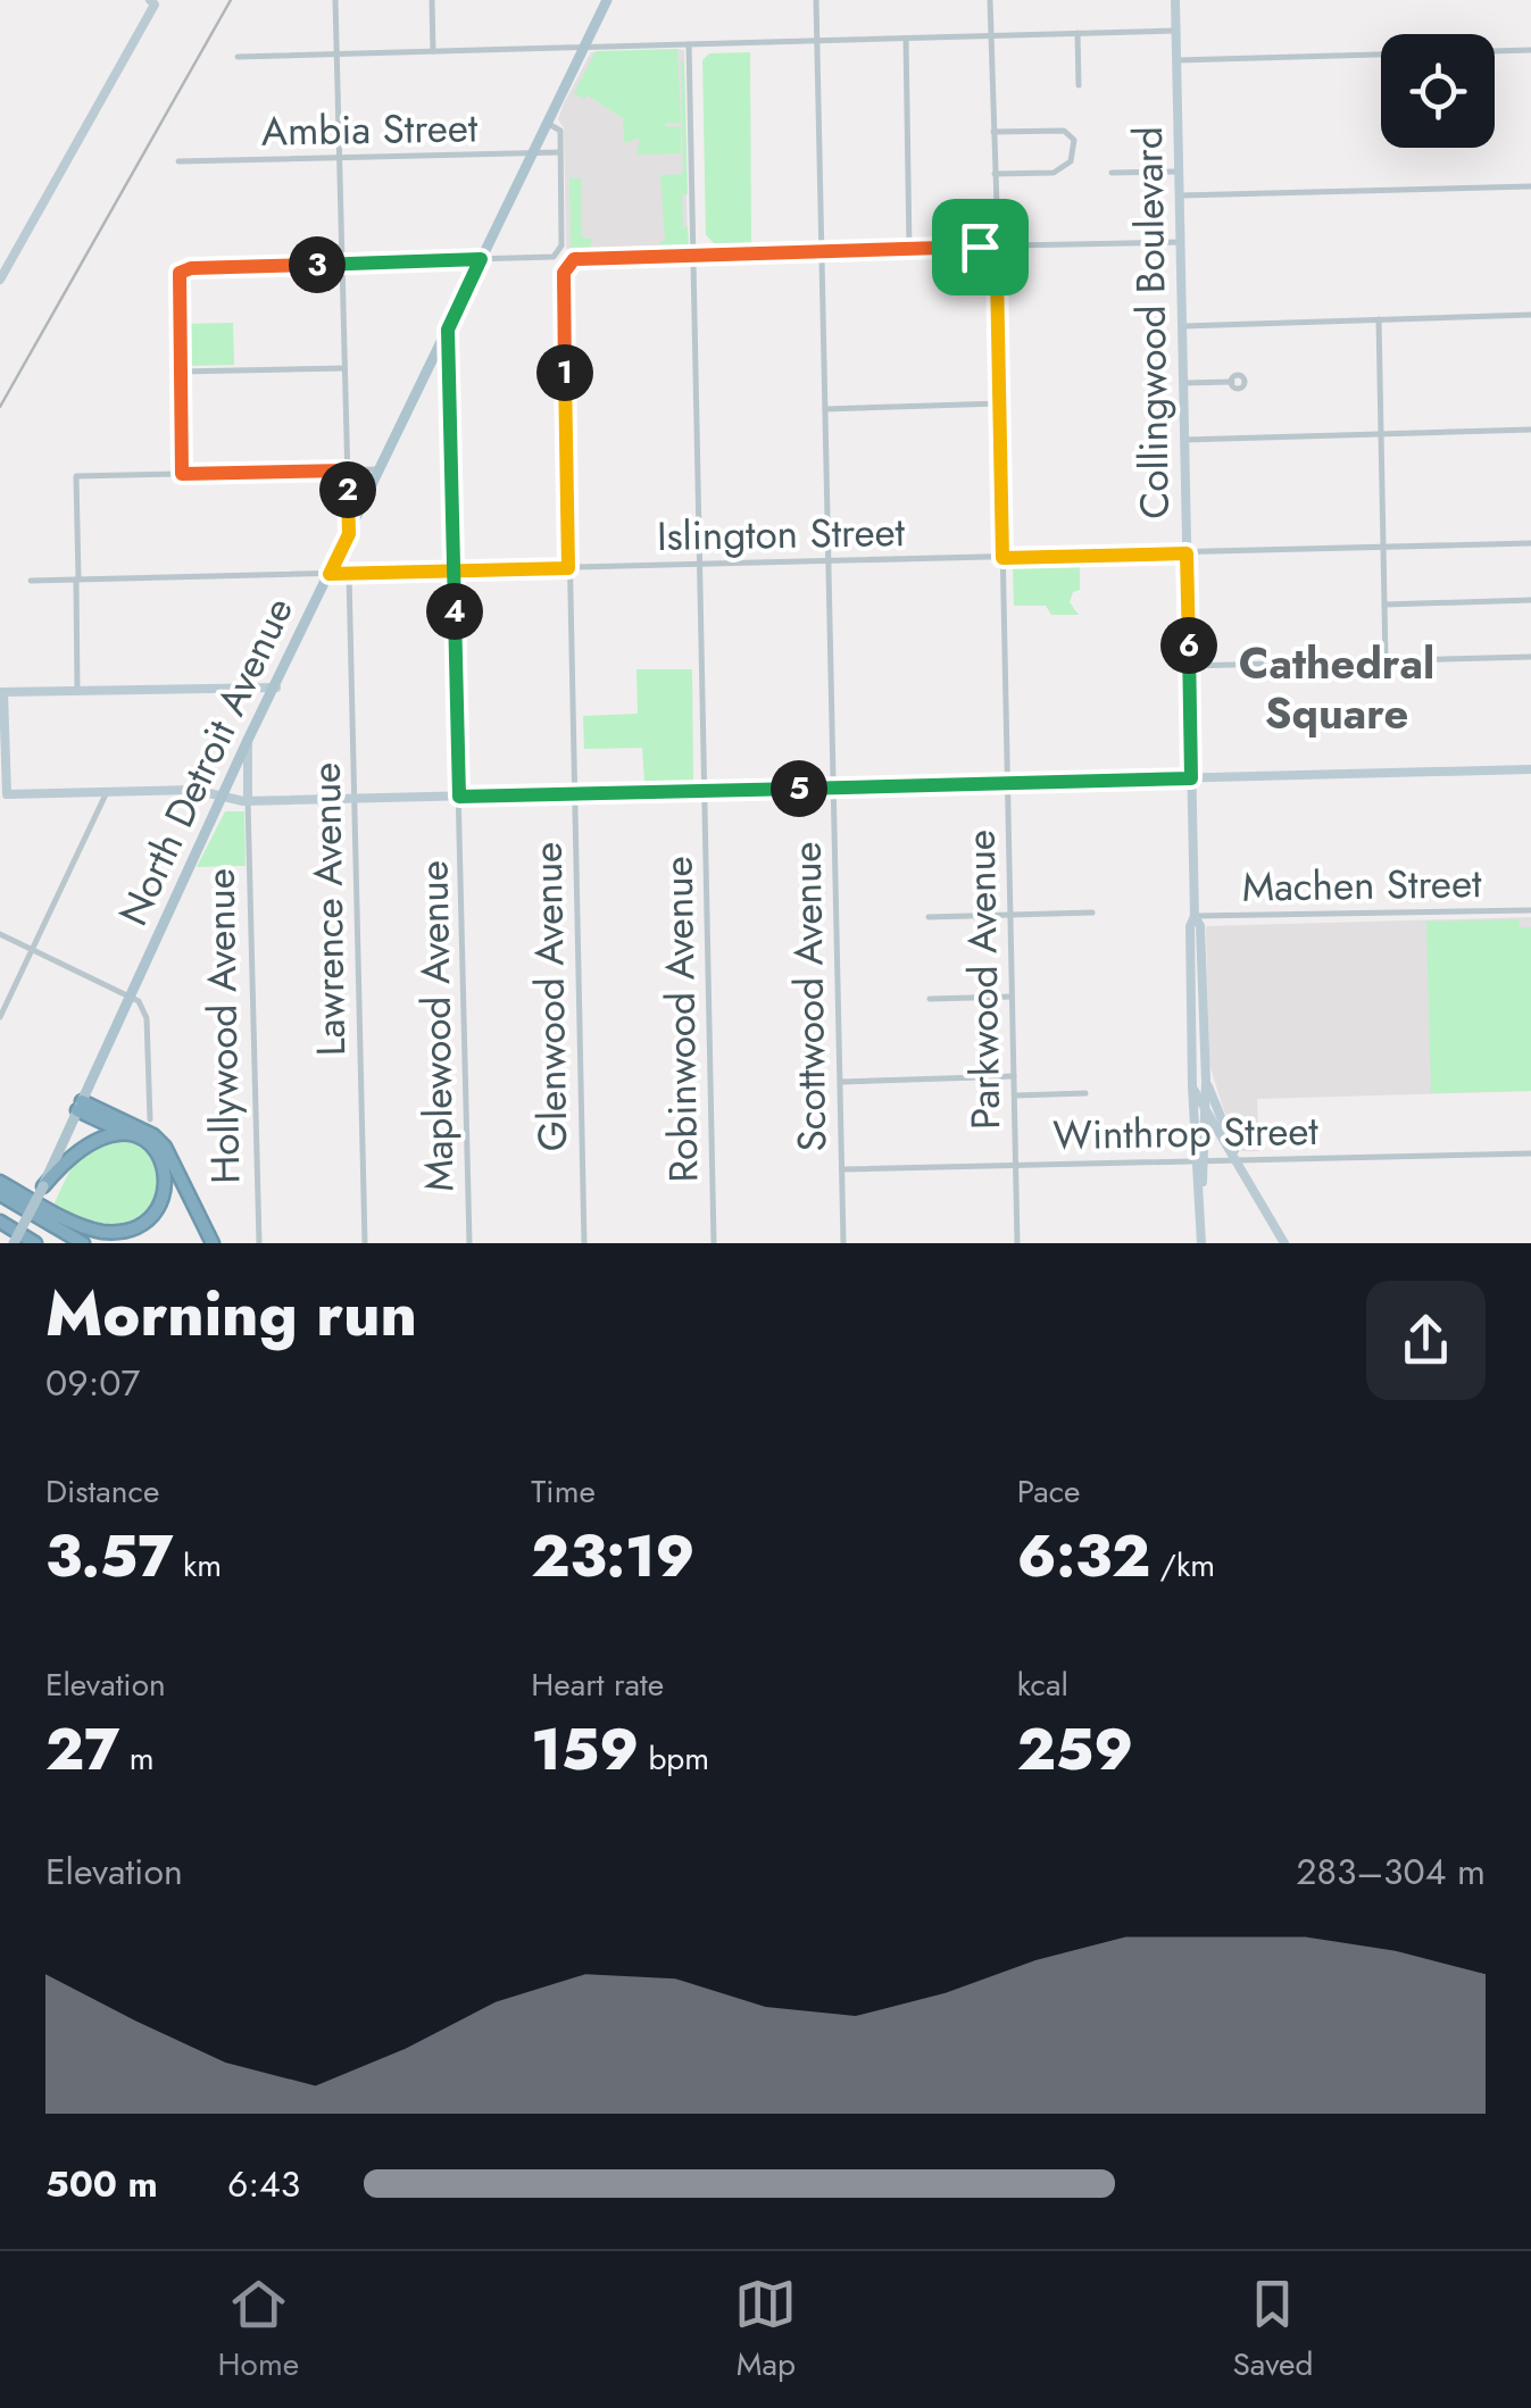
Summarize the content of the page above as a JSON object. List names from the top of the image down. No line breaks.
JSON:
{"streets":{"main road":["North Detroit Avenue"],"street":["Ambia Street","Collingwood Boulevard","Islington Street","Machen Street","Lawrence Avenue","Parkwood Avenue","Glenwood Avenue","Scottwood Avenue","Robinwood Avenue","Hollywood Avenue","Maplewood Avenue","Winthrop Street"]},"crossings":[["Ambia Street","North Detroit Avenue"],["Collingwood Boulevard","Islington Street"],["Collingwood Boulevard","Machen Street"],["Collingwood Boulevard","Winthrop Street"],["Islington Street","North Detroit Avenue"],["Islington Street","Lawrence Avenue"],["Islington Street","Parkwood Avenue"],["Islington Street","Glenwood Avenue"],["Islington Street","Scottwood Avenue"],["Islington Street","Robinwood Avenue"],["Islington Street","Maplewood Avenue"],["North Detroit Avenue","Hollywood Avenue"],["North Detroit Avenue","Maplewood Avenue"],["Parkwood Avenue","Winthrop Street"],["Glenwood Avenue","Robinwood Avenue"],["Scottwood Avenue","Winthrop Street"]],"districts":["Cathedral Square"],"page":{"pins":["3","1","2","4","6","5"],"heading":["Morning run","09:07"],"stats":[["Distance","3.57 km"],["Time","23:19"],["Pace","6:32 /km"],["Elevation","27 m"],["Heart rate","159 bpm"],["kcal","259"]],"chart":["Elevation","283–304 m"],"list":[{"name":"500 m","note":"6:43"}],"tabs":["Home","Map","Saved"]}}
